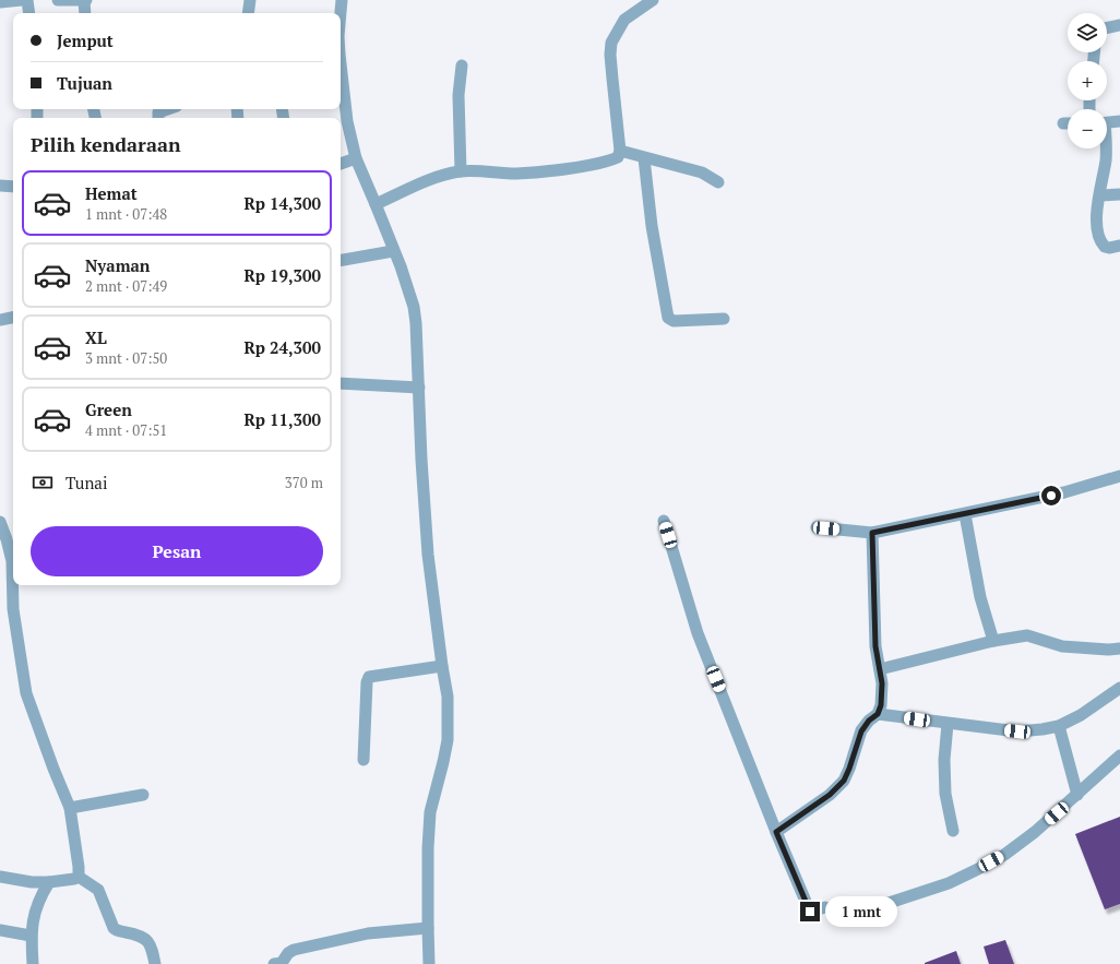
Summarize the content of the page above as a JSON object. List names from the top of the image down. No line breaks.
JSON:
{"page":{"map_buttons":["+","−"],"banner":["Jemput","Tujuan"],"heading":"Pilih kendaraan","list":[{"name":"Hemat","note":"1 mnt · 07:48","value":"Rp 14,300"},{"name":"Nyaman","note":"2 mnt · 07:49","value":"Rp 19,300"},{"name":"XL","note":"3 mnt · 07:50","value":"Rp 24,300"},{"name":"Green","note":"4 mnt · 07:51","value":"Rp 11,300"}],"pay":["Tunai","370 m"],"buttons":"Pesan","bubble":"1 mnt"}}
